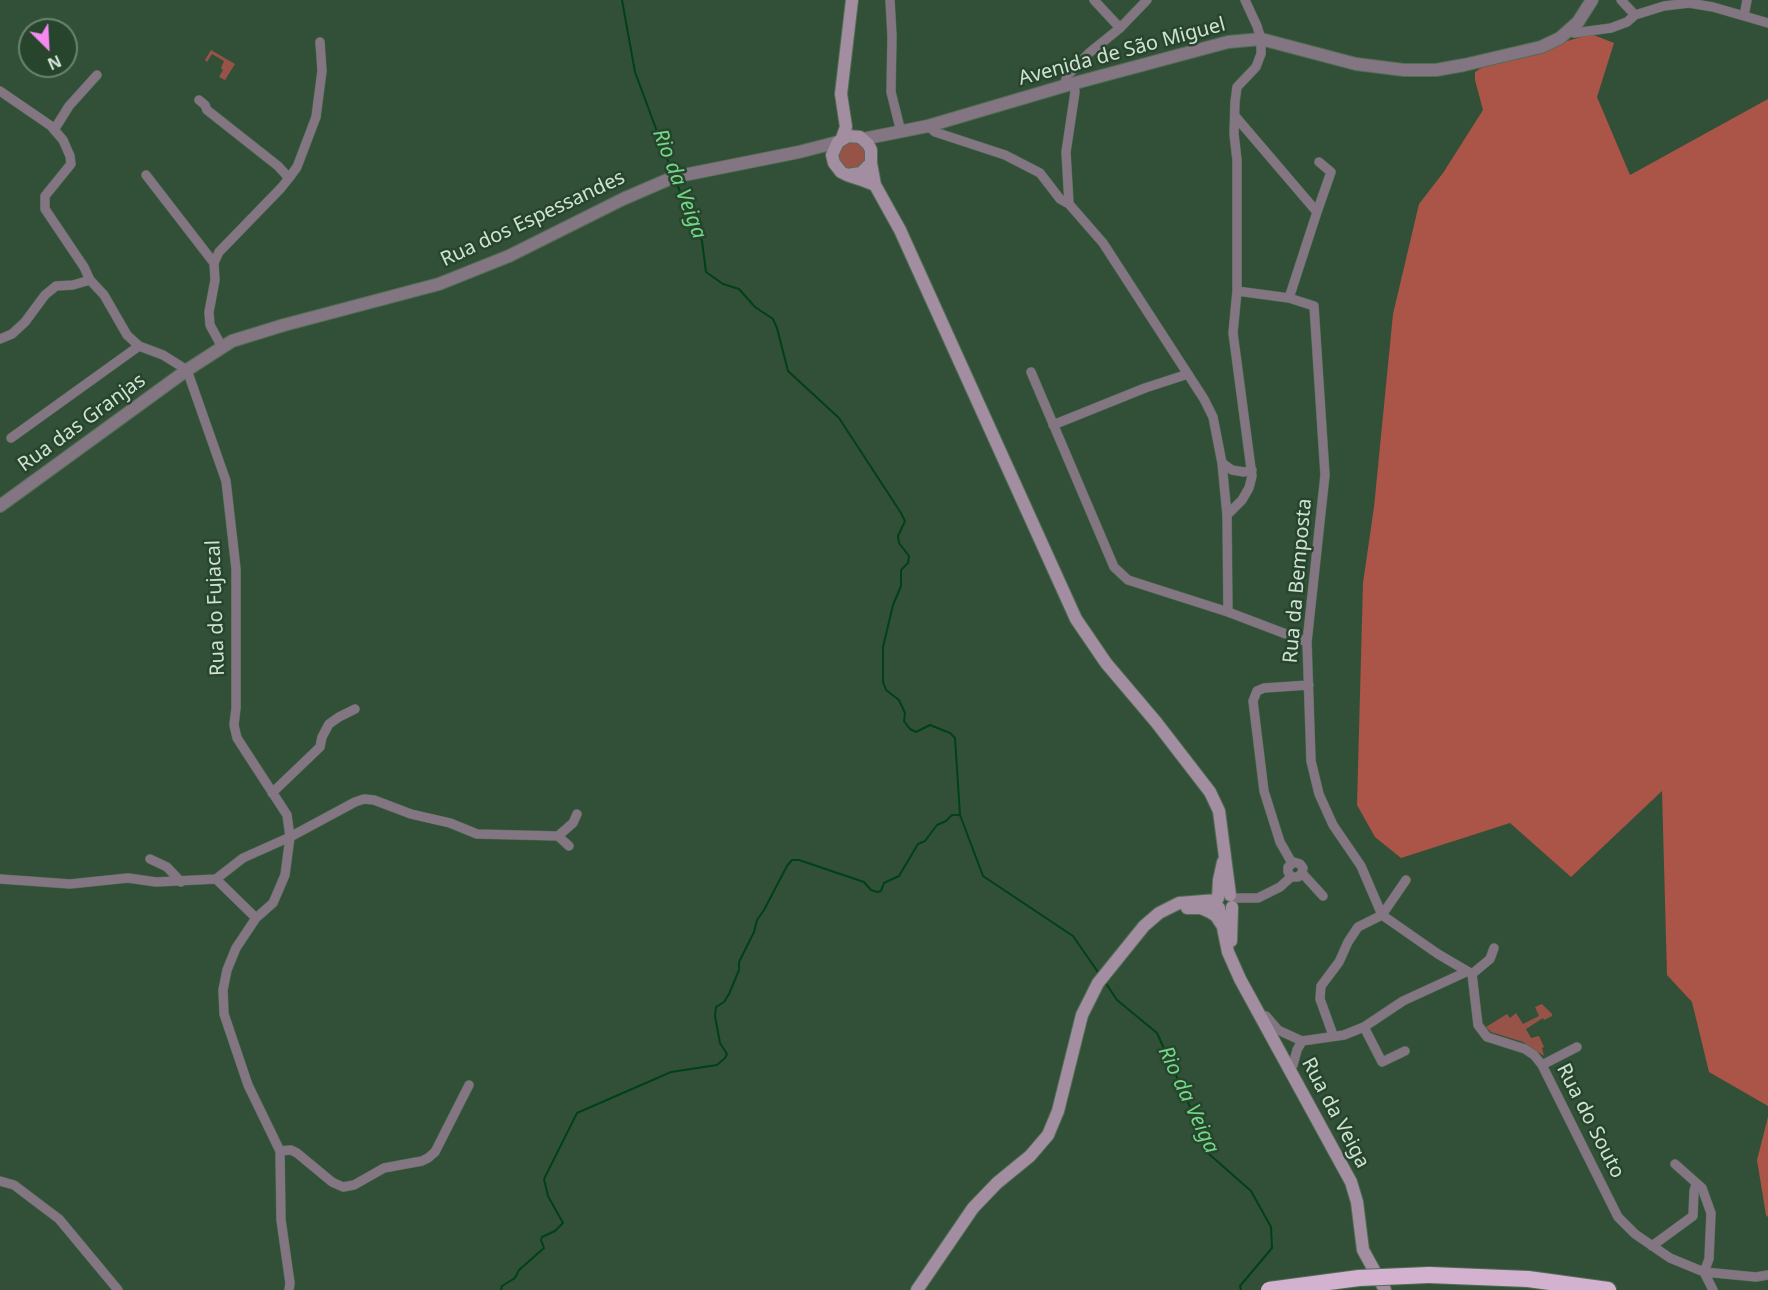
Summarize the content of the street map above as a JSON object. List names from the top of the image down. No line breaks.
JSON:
{"streets":{"main road":["Rua da Veiga"],"street":["Avenida de São Miguel","Rua dos Espessandes","Rua das Granjas","Rua da Bemposta","Rua do Fujacal","Rua do Souto"]},"crossings":[["Avenida de São Miguel","Rua dos Espessandes"],["Rua dos Espessandes","Rua das Granjas"],["Rua dos Espessandes","Rua do Fujacal"],["Rua das Granjas","Rua do Fujacal"]],"water":["Rio da Veiga"],"north":"bottom right"}
